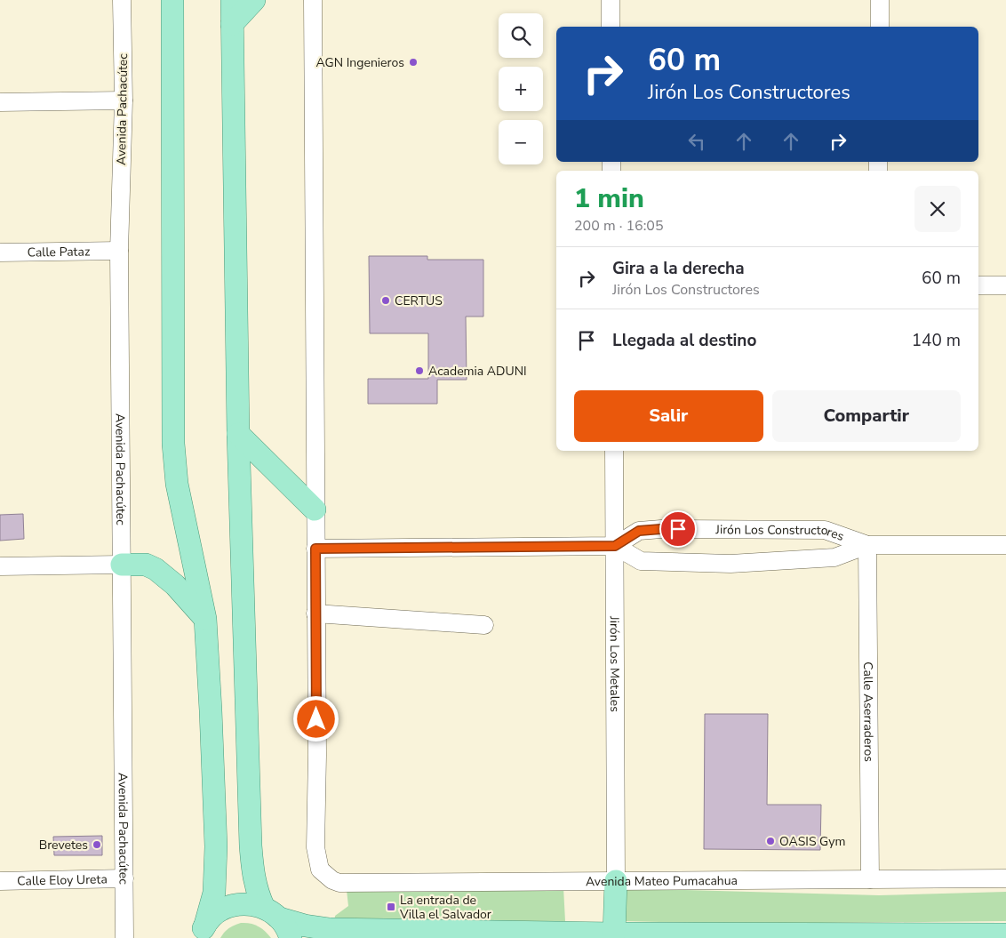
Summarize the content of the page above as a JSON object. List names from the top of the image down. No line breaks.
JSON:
{"streets":{"street":["Avenida Pachacútec","Calle Pataz","Jirón Los Constructores","Jirón Los Metales","Calle Aserraderos","Calle Eloy Ureta","Avenida Mateo Pumacahua"]},"crossings":[["Avenida Pachacútec","Calle Pataz"],["Avenida Pachacútec","Calle Eloy Ureta"],["Jirón Los Constructores","Jirón Los Metales"],["Jirón Los Constructores","Calle Aserraderos"],["Jirón Los Metales","Avenida Mateo Pumacahua"],["Calle Aserraderos","Avenida Mateo Pumacahua"]],"places":{"other":["AGN Ingenieros","CERTUS","Academia ADUNI","OASIS Gym","Brevetes"],"transit":["La entrada de Villa el Salvador"]},"page":{"map_buttons":["+","−"],"turn":["60 m","Jirón Los Constructores"],"heading":["1 min","200 m · 16:05"],"list":[{"name":"Gira a la derecha","note":"Jirón Los Constructores","value":"60 m"},{"name":"Llegada al destino","value":"140 m"}],"buttons":["Salir","Compartir"]}}
